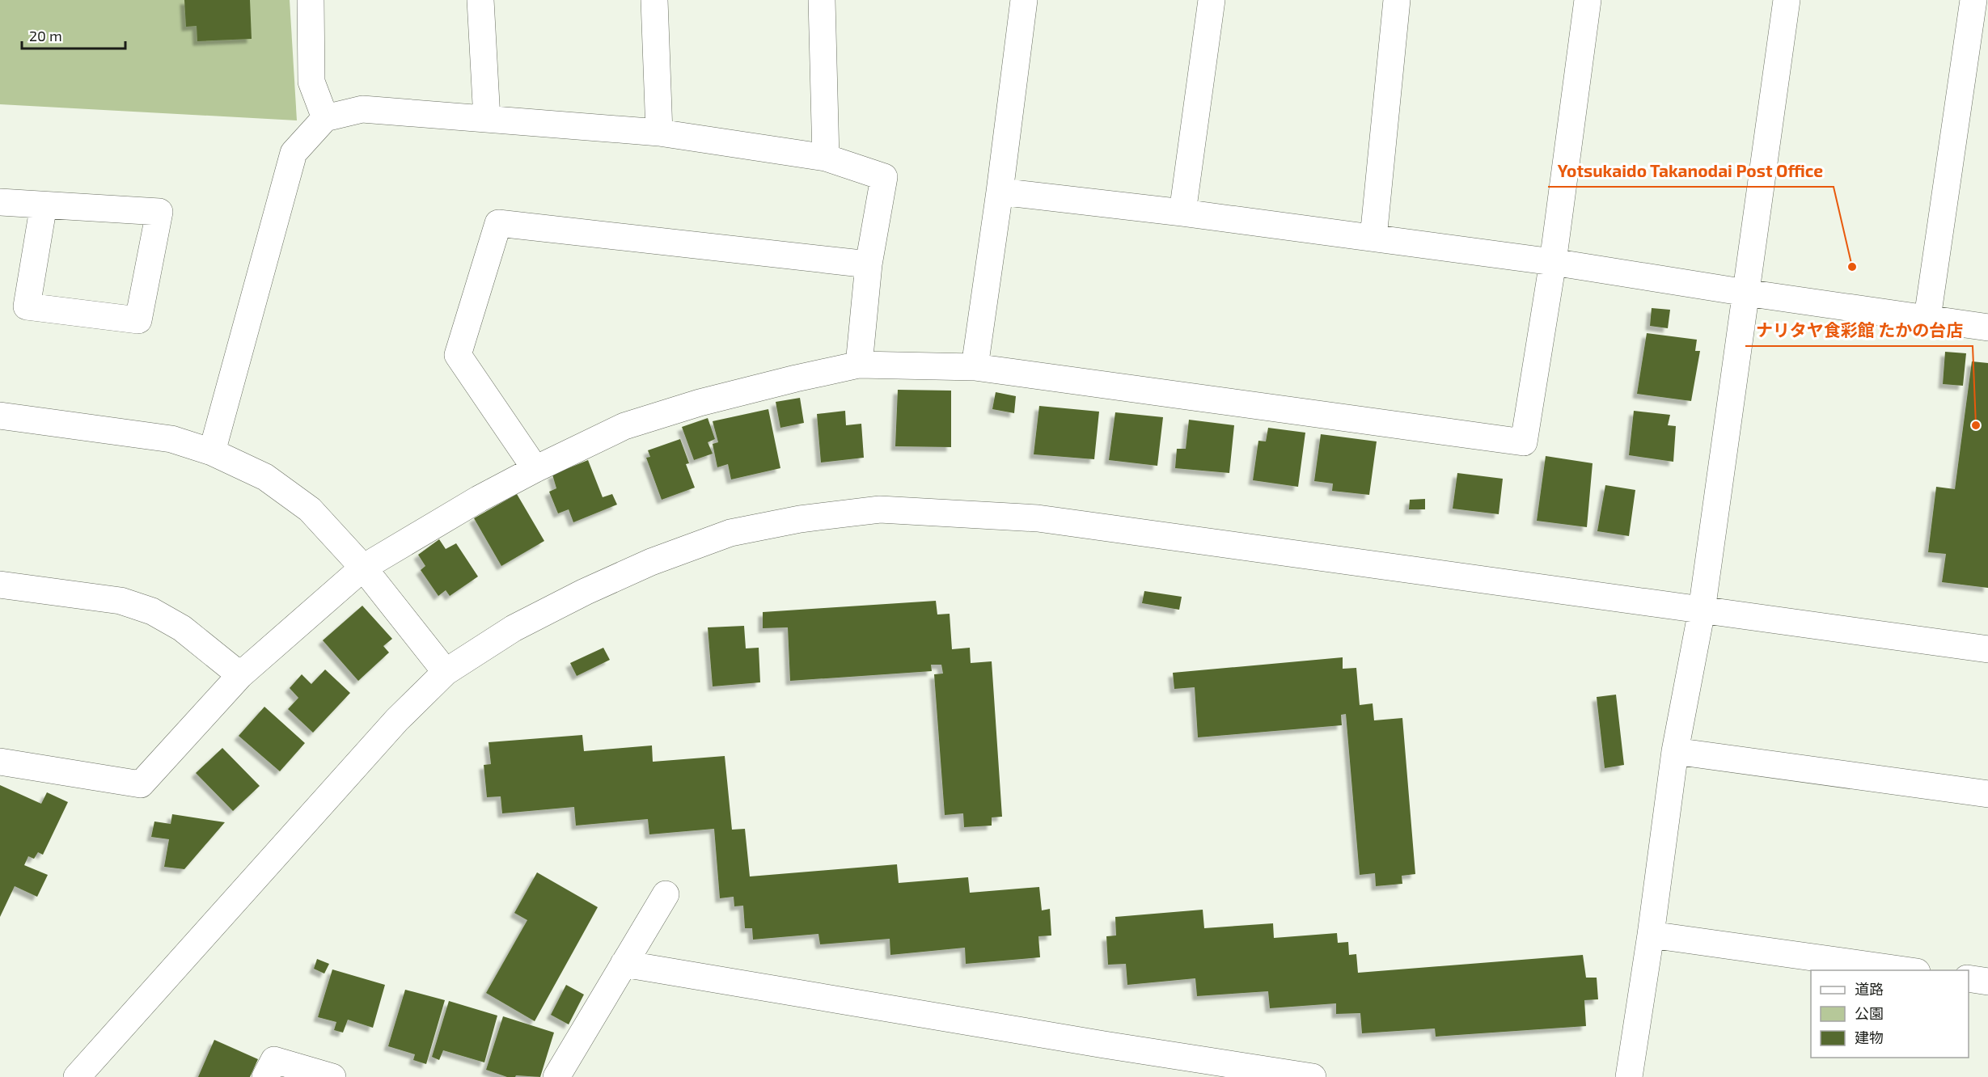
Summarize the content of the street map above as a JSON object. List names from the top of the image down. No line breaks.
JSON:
{"places":["Yotsukaido Takanodai Post Office","ナリタヤ食彩館 たかの台店"],"legend":["道路","公園","建物"],"scale_bar":"20 m"}
